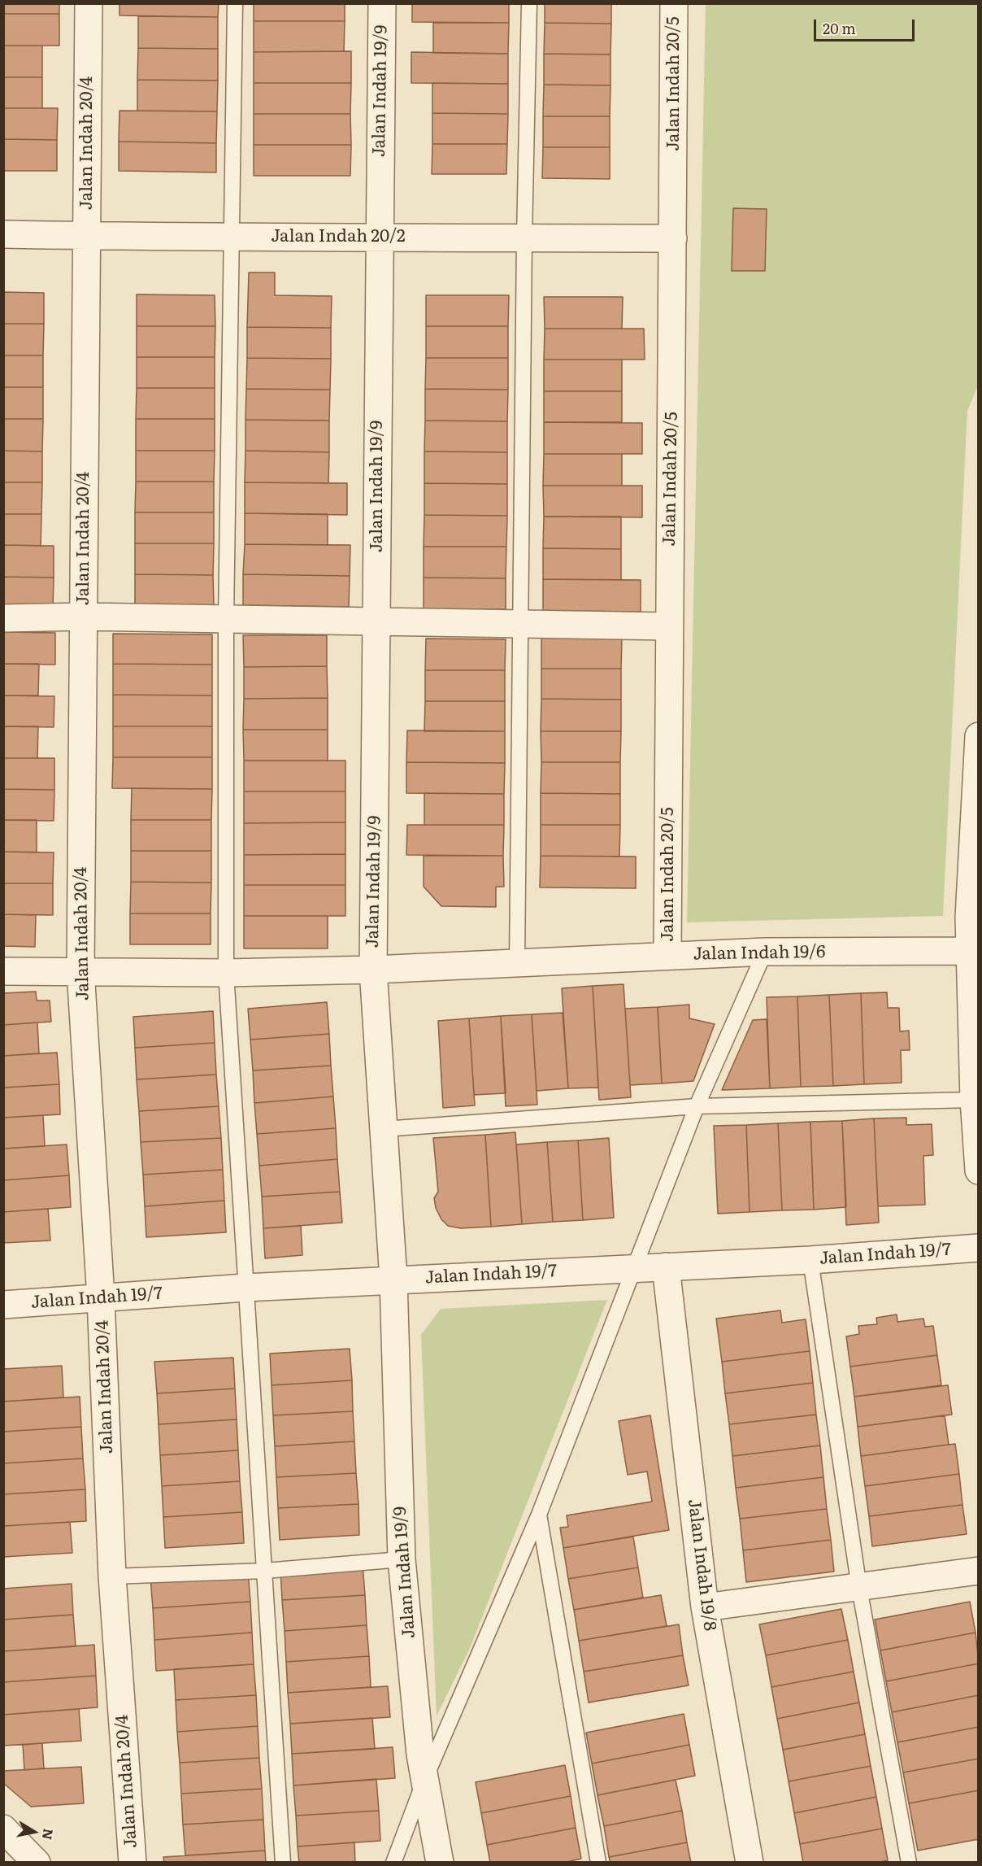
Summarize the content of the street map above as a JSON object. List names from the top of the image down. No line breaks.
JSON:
{"streets":{"street":["Jalan Indah 20/5","Jalan Indah 19/9","Jalan Indah 20/4","Jalan Indah 20/2","Jalan Indah 19/6","Jalan Indah 19/7","Jalan Indah 19/8"]},"crossings":[["Jalan Indah 20/5","Jalan Indah 20/2"],["Jalan Indah 20/5","Jalan Indah 19/6"],["Jalan Indah 19/9","Jalan Indah 20/2"],["Jalan Indah 19/9","Jalan Indah 19/6"],["Jalan Indah 19/9","Jalan Indah 19/7"],["Jalan Indah 20/4","Jalan Indah 20/2"],["Jalan Indah 20/4","Jalan Indah 19/6"],["Jalan Indah 20/4","Jalan Indah 19/7"],["Jalan Indah 19/7","Jalan Indah 19/8"]],"scale_bar":"20 m","north":"right"}
